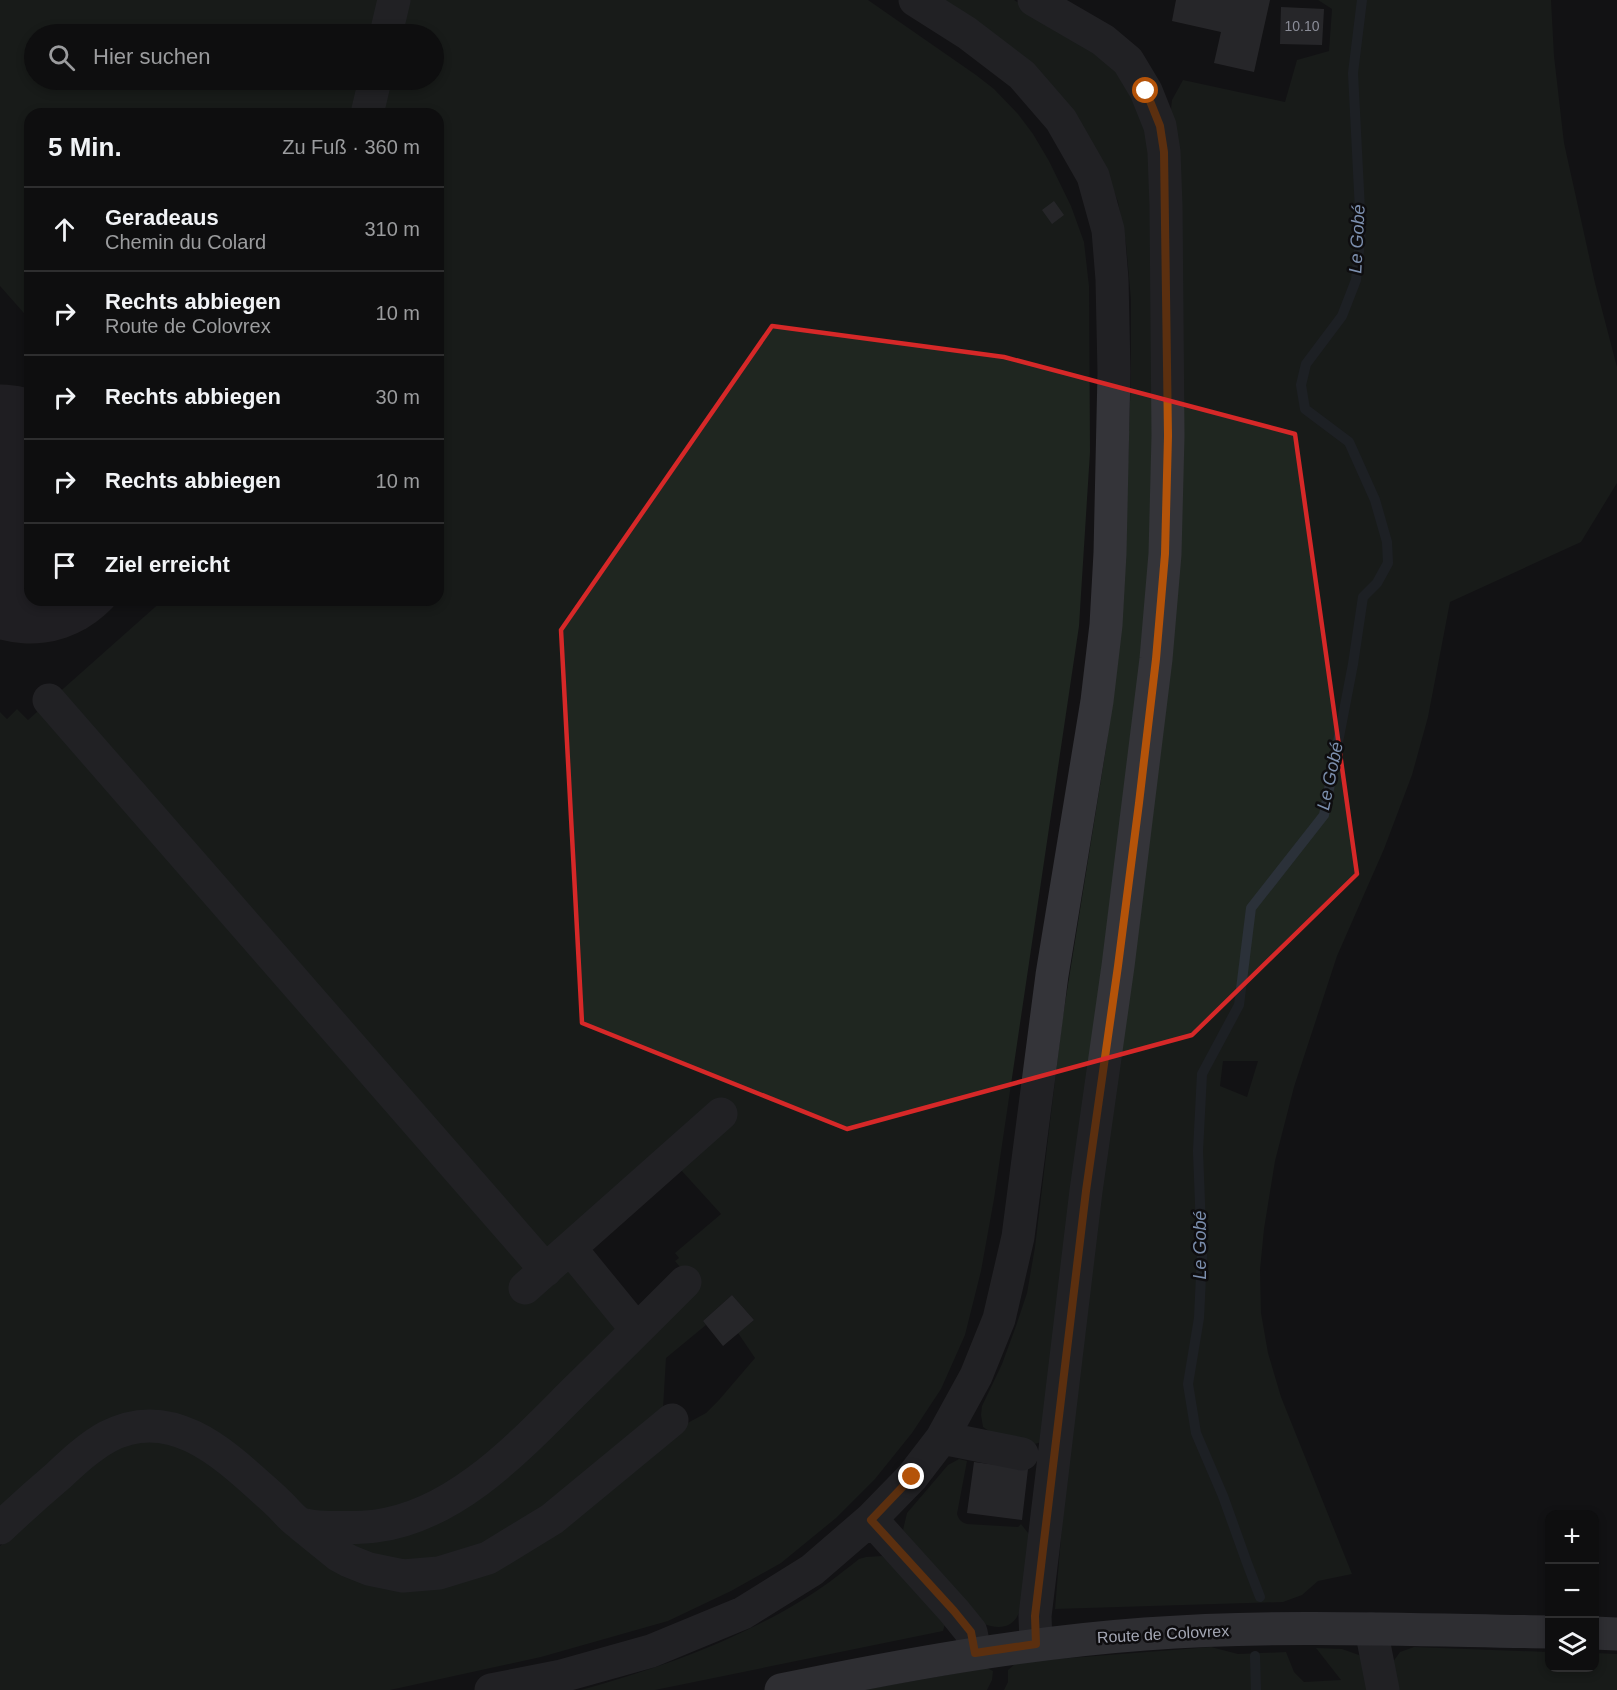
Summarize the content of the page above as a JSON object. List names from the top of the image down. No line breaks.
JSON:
{"streets":{"main road":["Route de Colovrex"]},"water":["Le Gobé"],"house_numbers":["10.10"],"page":{"search":"Hier suchen","heading":["5 Min.","Zu Fuß · 360 m"],"list":[["Geradeaus","Chemin du Colard","310 m"],["Rechts abbiegen","Route de Colovrex","10 m"],["Rechts abbiegen","30 m"],["Rechts abbiegen","10 m"],"Ziel erreicht"],"map_buttons":["+","−"]}}
